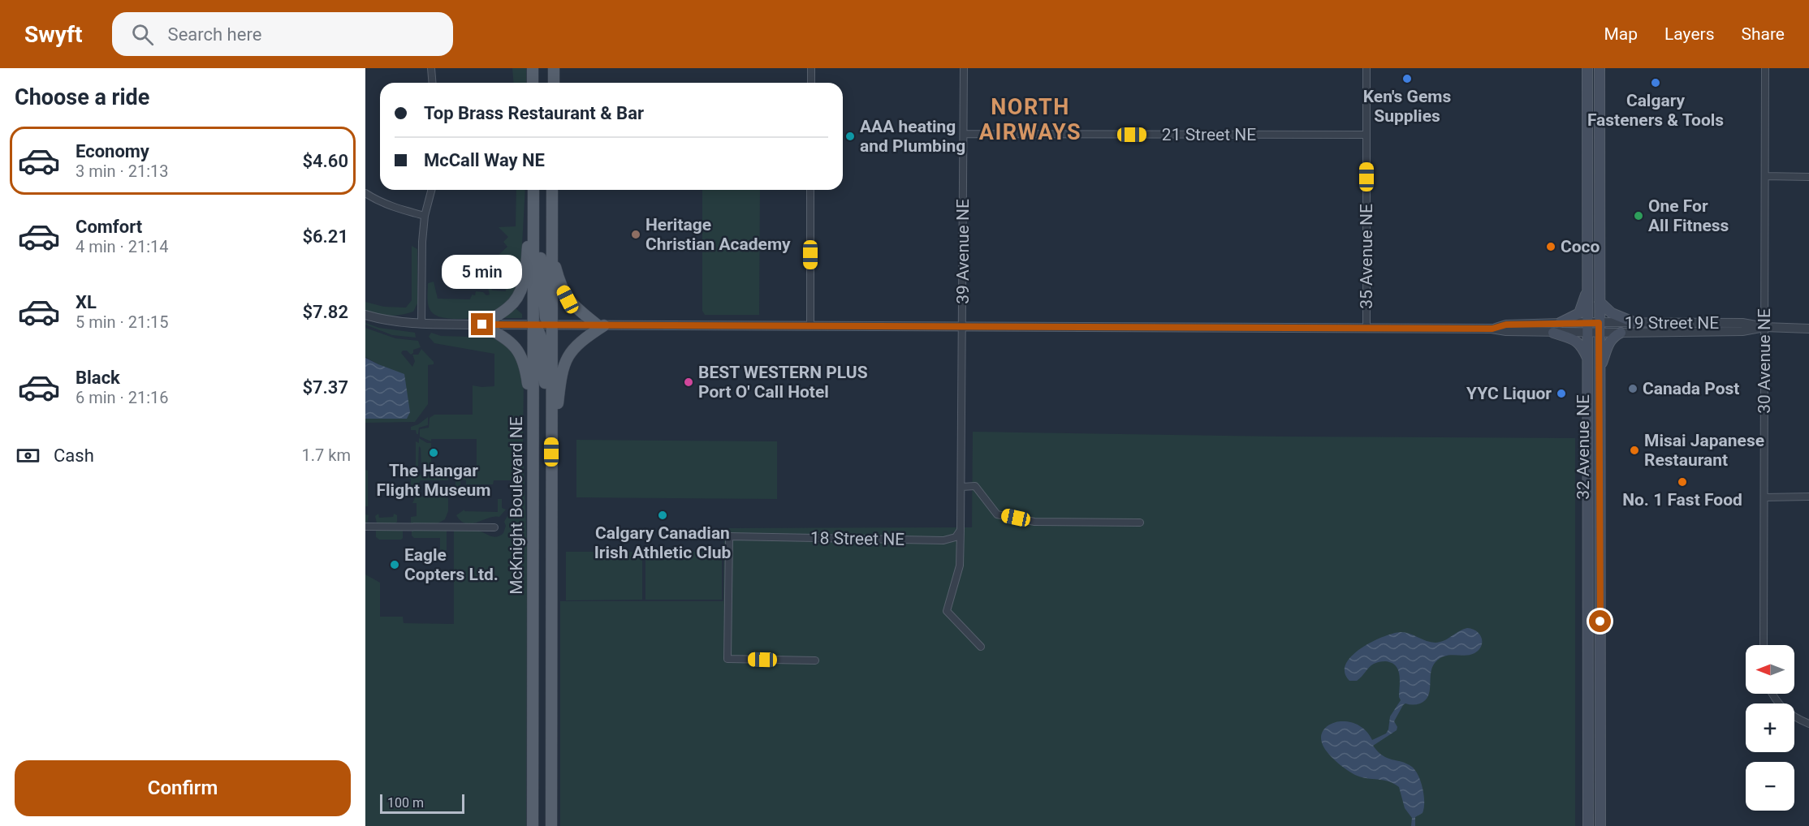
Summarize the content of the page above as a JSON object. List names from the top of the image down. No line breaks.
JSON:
{"streets":{"main road":["32 Avenue NE","McKnight Boulevard NE"],"street":["21 Street NE","39 Avenue NE","35 Avenue NE","19 Street NE","30 Avenue NE","18 Street NE"]},"crossings":[["21 Street NE","39 Avenue NE"],["21 Street NE","35 Avenue NE"],["39 Avenue NE","19 Street NE"],["39 Avenue NE","18 Street NE"],["35 Avenue NE","19 Street NE"],["19 Street NE","30 Avenue NE"],["19 Street NE","32 Avenue NE"],["19 Street NE","McKnight Boulevard NE"]],"districts":["NORTH AIRWAYS"],"places":["Ken's Gems Supplies","Calgary Fasteners & Tools","AAA heating and Plumbing","One For All Fitness","Heritage Christian Academy","Coco","BEST WESTERN PLUS Port O' Call Hotel","Canada Post","YYC Liquor","Misai Japanese Restaurant","The Hangar Flight Museum","No. 1 Fast Food","Calgary Canadian Irish Athletic Club","Eagle Copters Ltd."],"scale_bar":"100 m","north":"left","page":{"header":"Swyft","search":"Search here","nav":["Map","Layers","Share"],"heading":"Choose a ride","banner":["Top Brass Restaurant & Bar","McCall Way NE"],"list":[{"name":"Economy","note":"3 min · 21:13","value":"$4.60"},{"name":"Comfort","note":"4 min · 21:14","value":"$6.21"},{"name":"XL","note":"5 min · 21:15","value":"$7.82"},{"name":"Black","note":"6 min · 21:16","value":"$7.37"}],"bubble":"5 min","pay":["Cash","1.7 km"],"map_buttons":["+","−"],"buttons":"Confirm","scale":"100 m"}}
